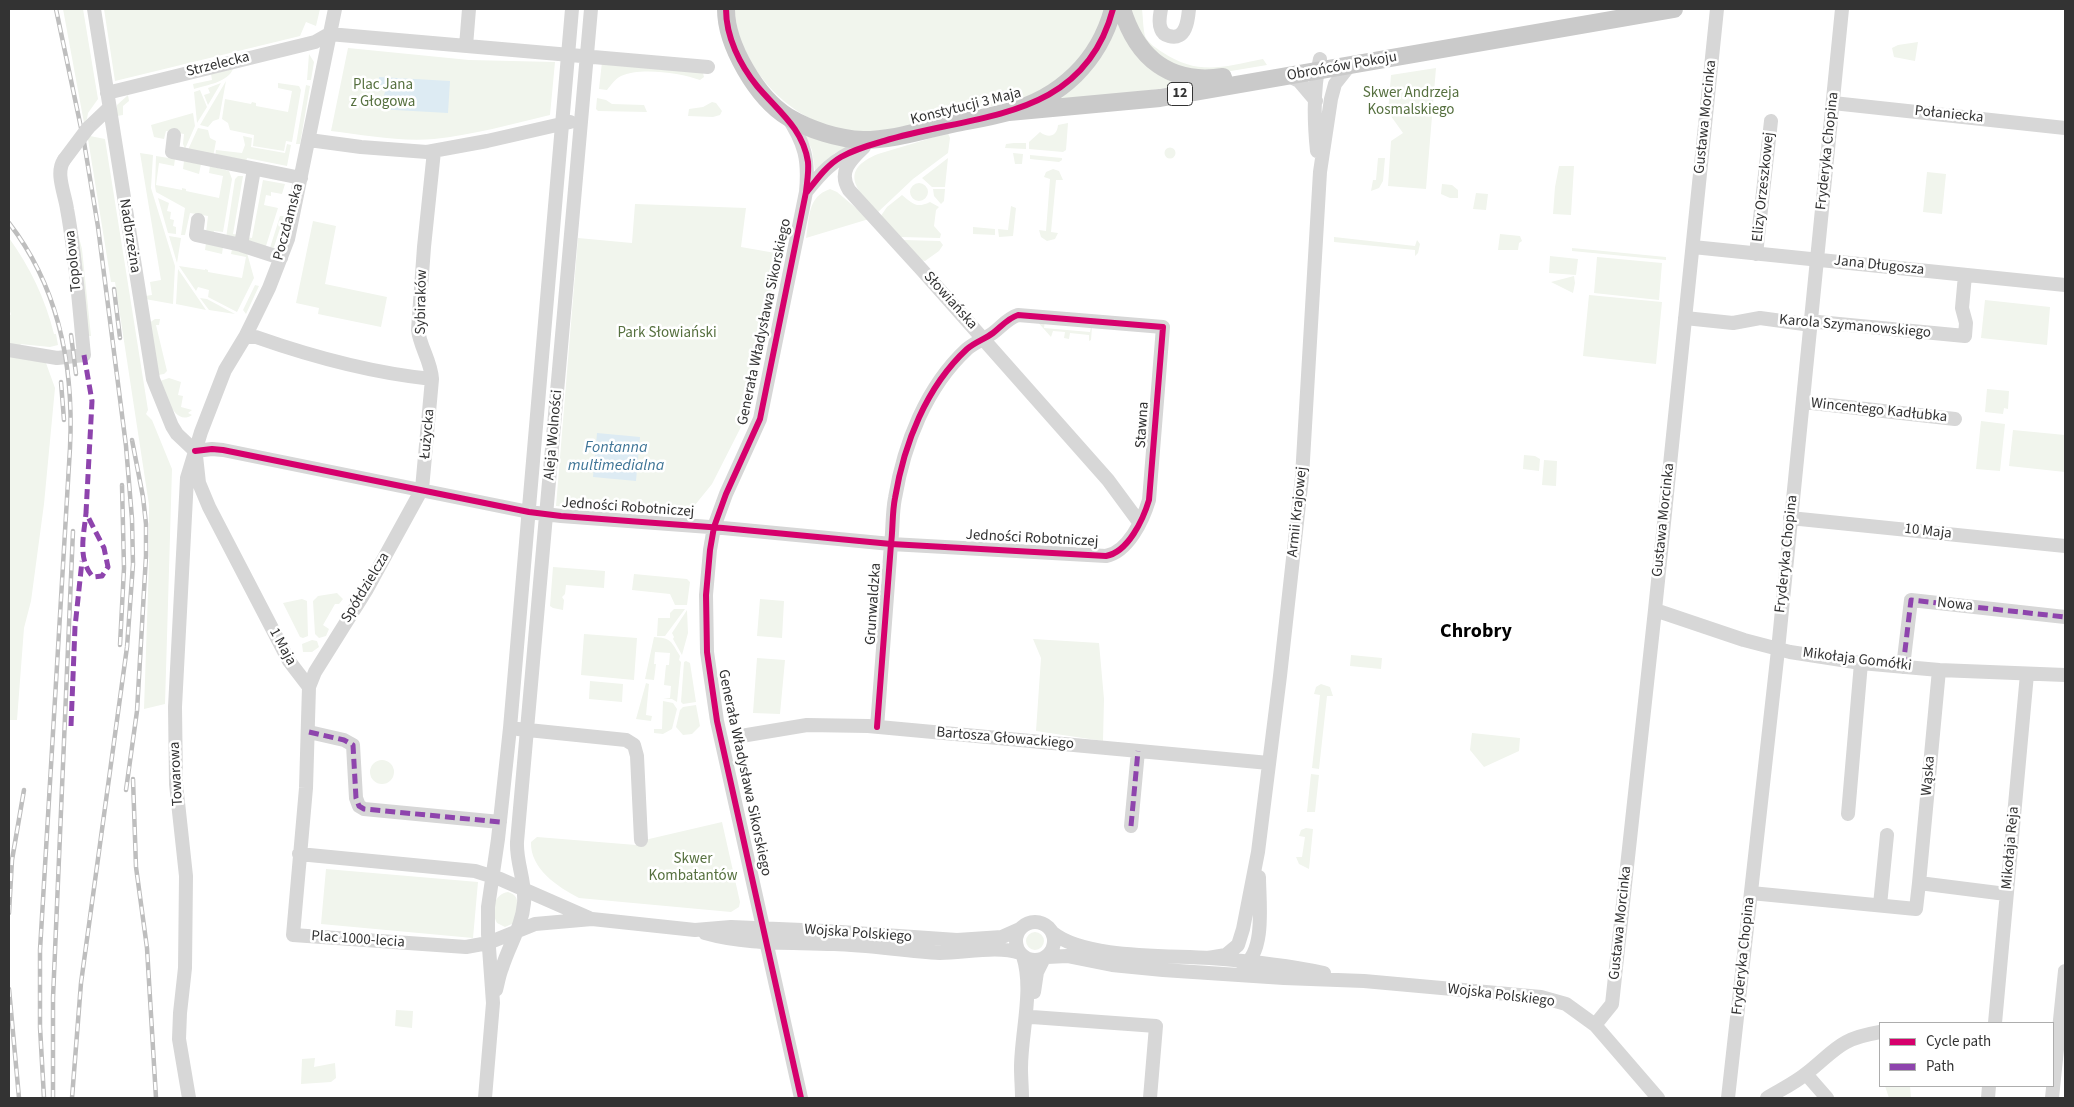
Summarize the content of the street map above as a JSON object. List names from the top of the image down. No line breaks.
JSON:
{"streets":{"main road":["Obrońców Pokoju","12","Konstytucji 3 Maja"],"street":["Strzelecka","Połaniecka","Gustawa Morcinka","Fryderyka Chopina","Elizy Orzeszkowej","Poczdamska","Nadbrzeżna","Topolowa","Jana Długosza","Słowiańska","Sybiraków","Generała Władysława Sikorskiego","Karola Szymanowskiego","Wincentego Kadłubka","Stawna","Łużycka","Aleja Wolności","Jedności Robotniczej","Armii Krajowej","10 Maja","Spółdzielcza","Grunwaldzka","Nowa","1 Maja","Mikołaja Gomółki","Bartosza Głowackiego","Towarowa","Wąska","Mikołaja Reja","Wojska Polskiego","Plac 1000-lecia"]},"crossings":[["Strzelecka","Poczdamska"],["Strzelecka","Nadbrzeżna"],["Strzelecka","Topolowa"],["Obrońców Pokoju","Konstytucji 3 Maja"],["Obrońców Pokoju","Armii Krajowej"],["Konstytucji 3 Maja","Generała Władysława Sikorskiego"],["Połaniecka","Fryderyka Chopina"],["Gustawa Morcinka","Jana Długosza"],["Gustawa Morcinka","Karola Szymanowskiego"],["Gustawa Morcinka","Mikołaja Gomółki"],["Gustawa Morcinka","Wojska Polskiego"],["Fryderyka Chopina","Jana Długosza"],["Fryderyka Chopina","Karola Szymanowskiego"],["Fryderyka Chopina","Wincentego Kadłubka"],["Fryderyka Chopina","10 Maja"],["Fryderyka Chopina","Mikołaja Gomółki"],["Elizy Orzeszkowej","Jana Długosza"],["Poczdamska","Nadbrzeżna"],["Poczdamska","Jedności Robotniczej"],["Poczdamska","1 Maja"],["Poczdamska","Towarowa"],["Nadbrzeżna","Topolowa"],["Nadbrzeżna","Jedności Robotniczej"],["Nadbrzeżna","1 Maja"],["Nadbrzeżna","Towarowa"],["Jana Długosza","Karola Szymanowskiego"],["Słowiańska","Generała Władysława Sikorskiego"],["Słowiańska","Stawna"],["Słowiańska","Jedności Robotniczej"],["Słowiańska","Grunwaldzka"],["Sybiraków","Łużycka"],["Generała Władysława Sikorskiego","Jedności Robotniczej"],["Generała Władysława Sikorskiego","Wojska Polskiego"],["Stawna","Jedności Robotniczej"],["Stawna","Grunwaldzka"],["Łużycka","Jedności Robotniczej"],["Łużycka","Spółdzielcza"],["Aleja Wolności","Jedności Robotniczej"],["Aleja Wolności","Wojska Polskiego"],["Aleja Wolności","Plac 1000-lecia"],["Jedności Robotniczej","Spółdzielcza"],["Jedności Robotniczej","Grunwaldzka"],["Jedności Robotniczej","1 Maja"],["Jedności Robotniczej","Towarowa"],["Armii Krajowej","Bartosza Głowackiego"],["Armii Krajowej","Wojska Polskiego"],["Spółdzielcza","1 Maja"],["Grunwaldzka","Bartosza Głowackiego"],["Nowa","Mikołaja Gomółki"],["1 Maja","Towarowa"],["Mikołaja Gomółki","Wąska"],["Mikołaja Gomółki","Mikołaja Reja"],["Wojska Polskiego","Plac 1000-lecia"]],"districts":["Chrobry"],"water":["Fontanna multimedialna"],"parks":["Plac Jana z Głogowa","Skwer Andrzeja Kosmalskiego","Park Słowiański","Skwer Kombatantów"],"legend":["Cycle path","Path"]}
